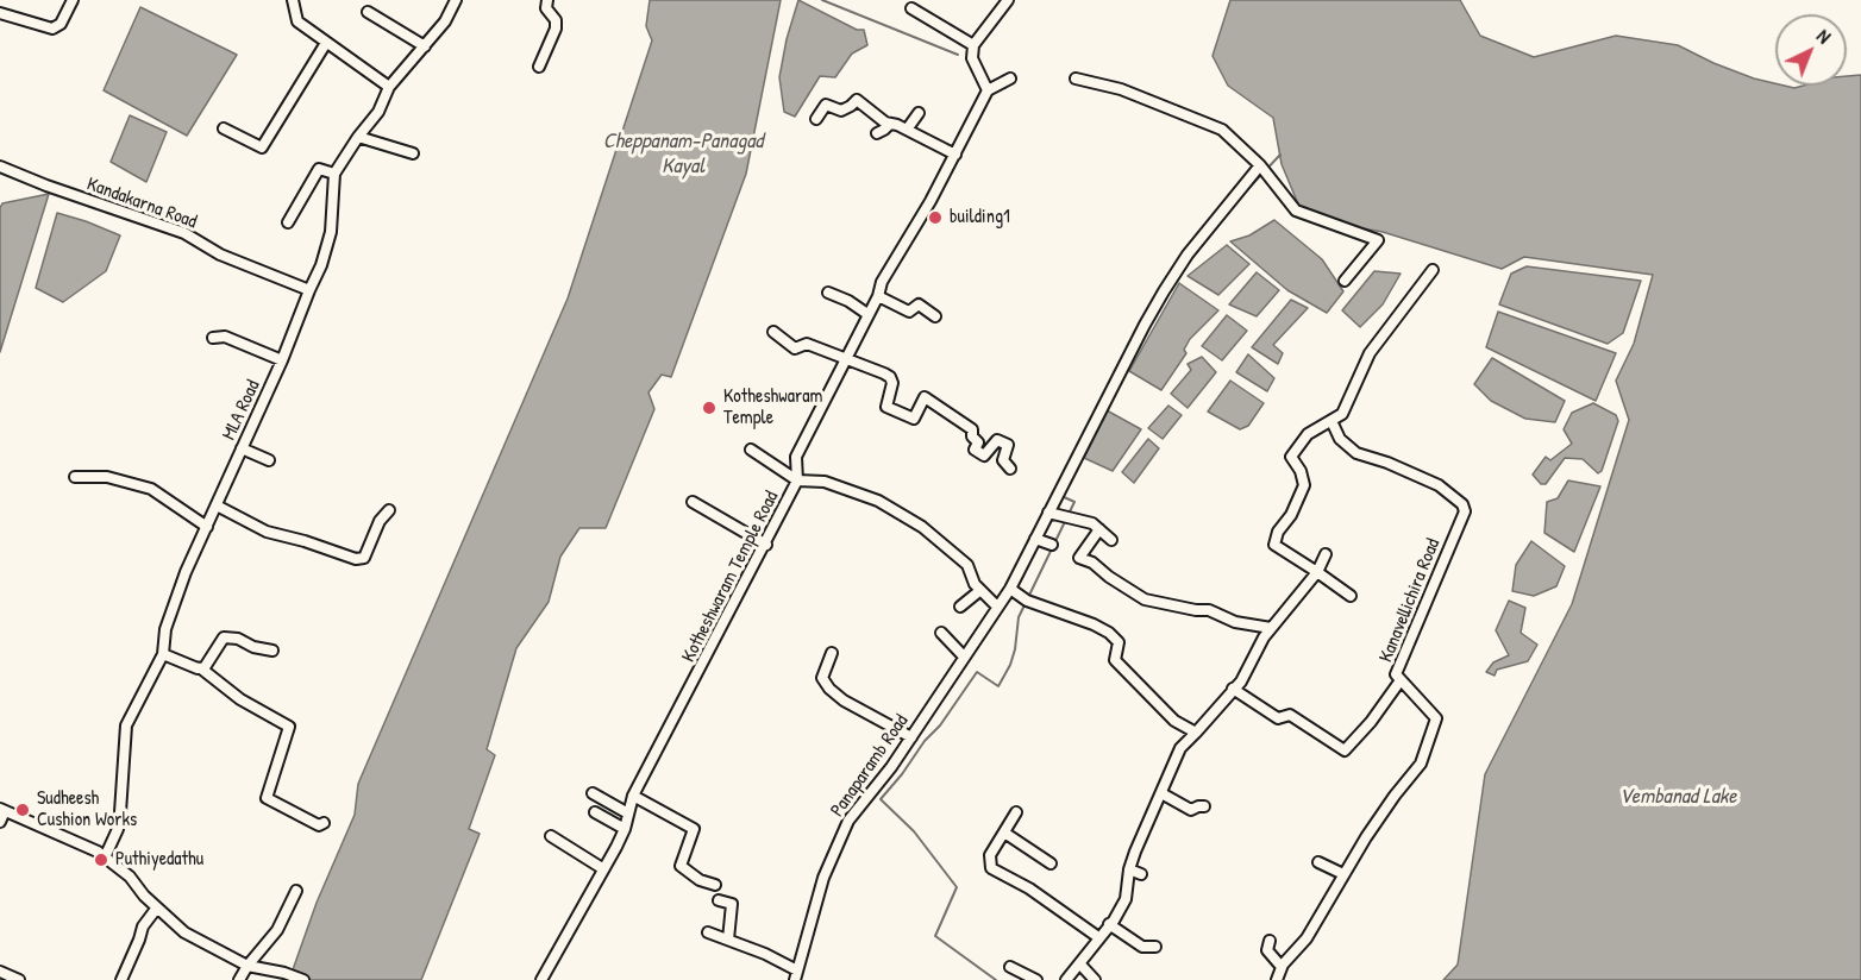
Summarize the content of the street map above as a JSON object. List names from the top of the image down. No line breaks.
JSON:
{"streets":{"street":["Kandakarna Road","MLA Road","Kotheshwaram Temple Road","Kanavellichira Road","Panaparamb Road"]},"crossings":[["Kandakarna Road","MLA Road"]],"water":["Cheppanam-Panagad Kayal","Vembanad Lake"],"places":["building1","Kotheshwaram Temple","Sudheesh Cushion Works","Puthiyedathu"],"north":"top right"}
